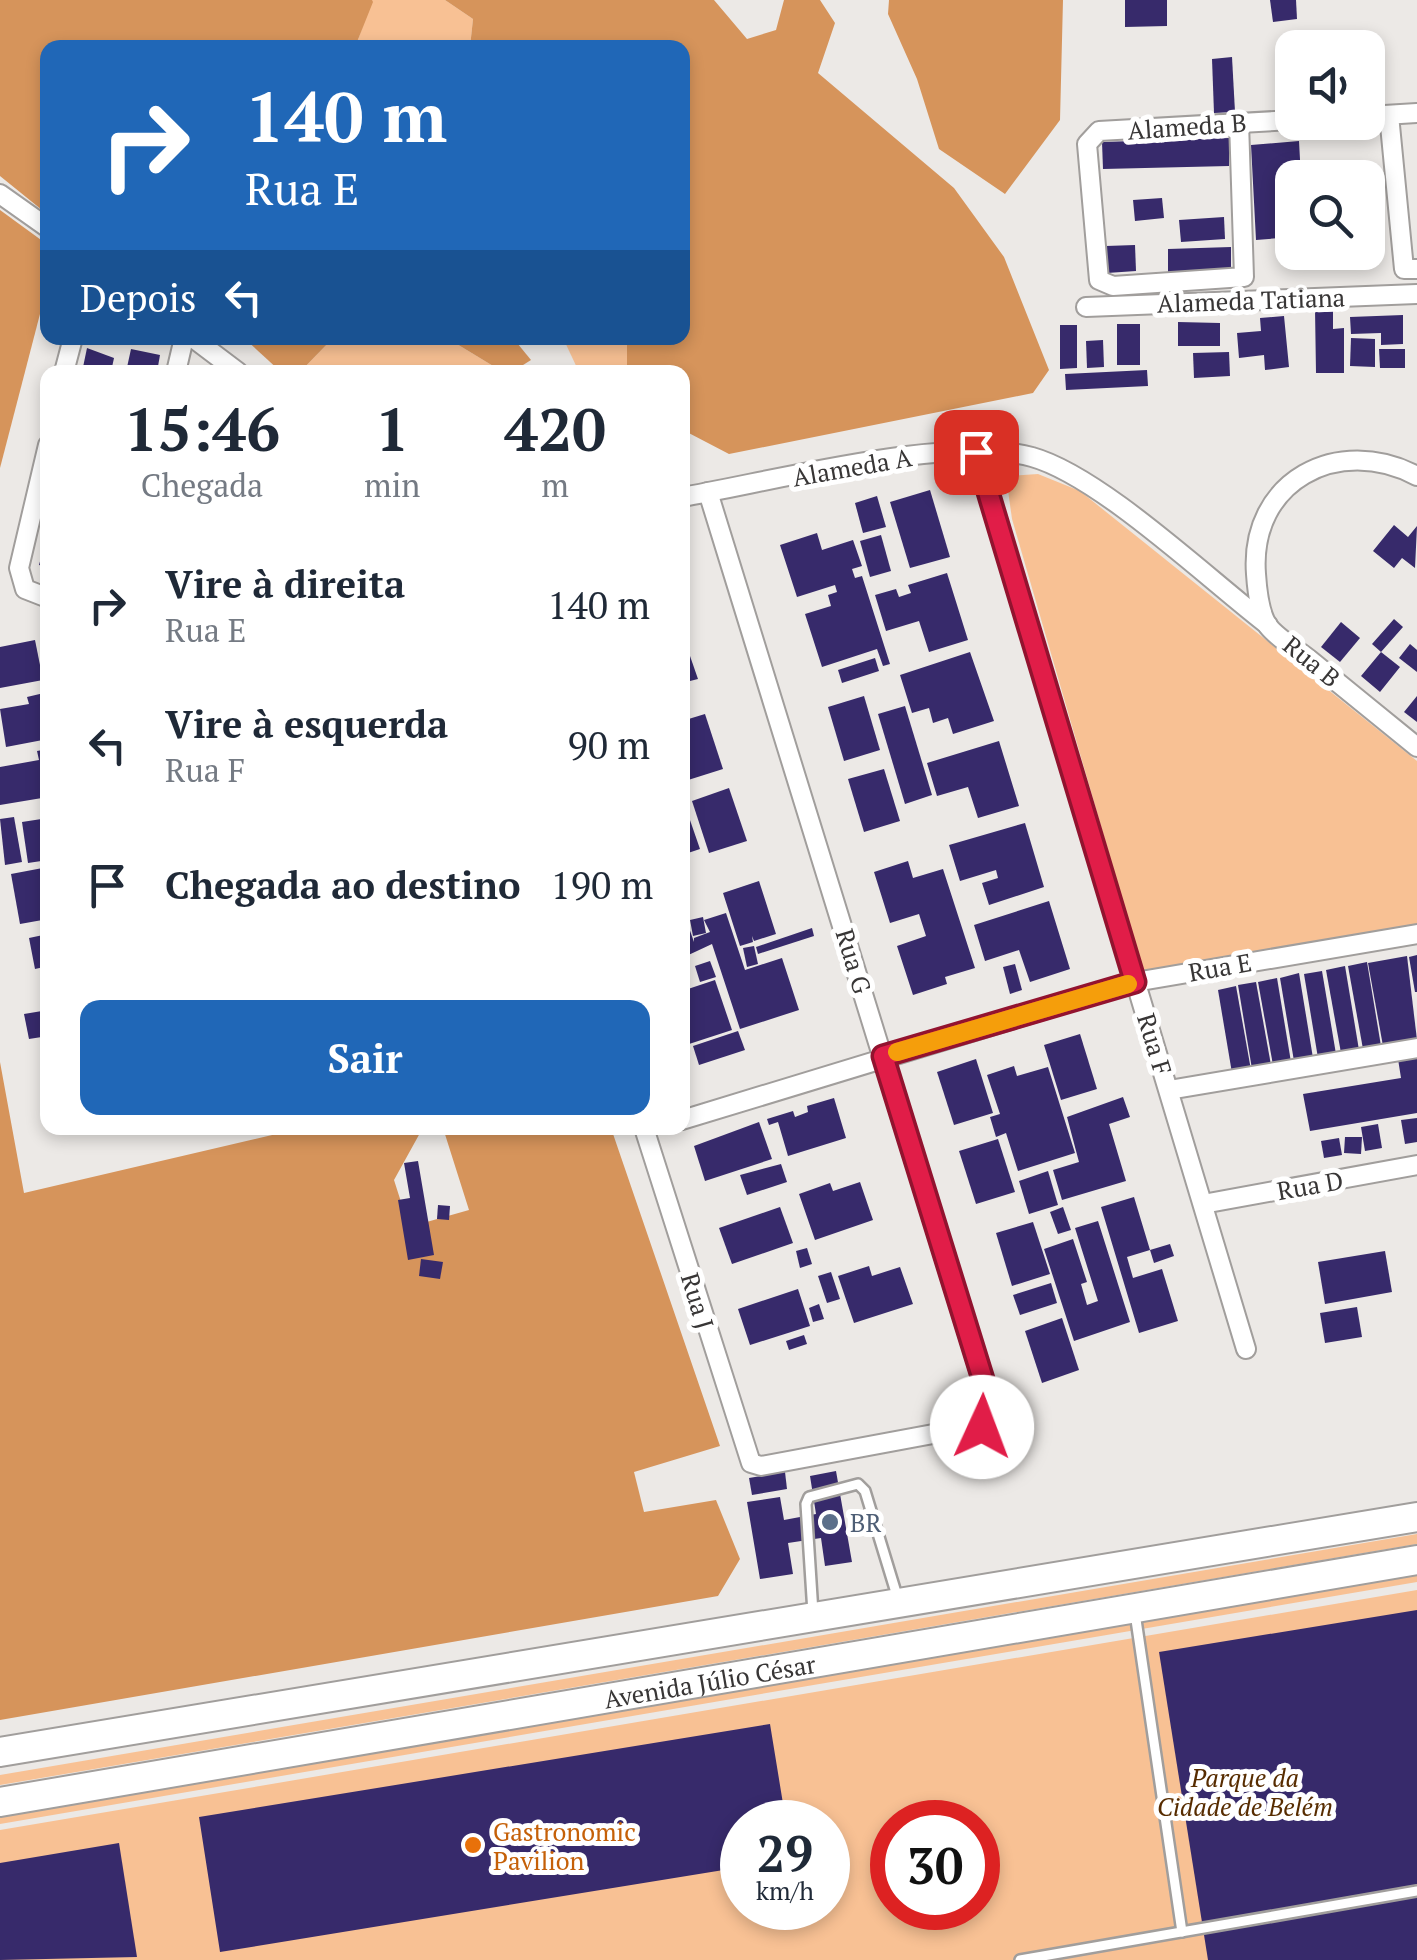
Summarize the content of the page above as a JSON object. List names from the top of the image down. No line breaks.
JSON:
{"streets":{"main road":["Avenida Júlio César"],"street":["Alameda B","Alameda Tatiana","Alameda A","Rua B","Rua G","Rua E","Rua F","Rua D","Rua J"]},"crossings":[["Alameda B","Alameda Tatiana"],["Alameda A","Rua B"],["Alameda A","Rua G"],["Alameda A","Rua F"],["Rua G","Rua E"],["Rua G","Rua J"],["Rua E","Rua F"],["Rua F","Rua D"]],"parks":["Parque da Cidade de Belém"],"places":["BR","Gastronomic Pavilion"],"page":{"turn":["140 m","Rua E"],"then":"Depois","eta":["15:46","Chegada","1","min","420","m"],"list":[{"name":"Vire à direita","note":"Rua E","value":"140 m"},{"name":"Vire à esquerda","note":"Rua F","value":"90 m"},{"name":"Chegada ao destino","value":"190 m"}],"buttons":"Sair","speed":"29 km/h","limit":"30"}}
